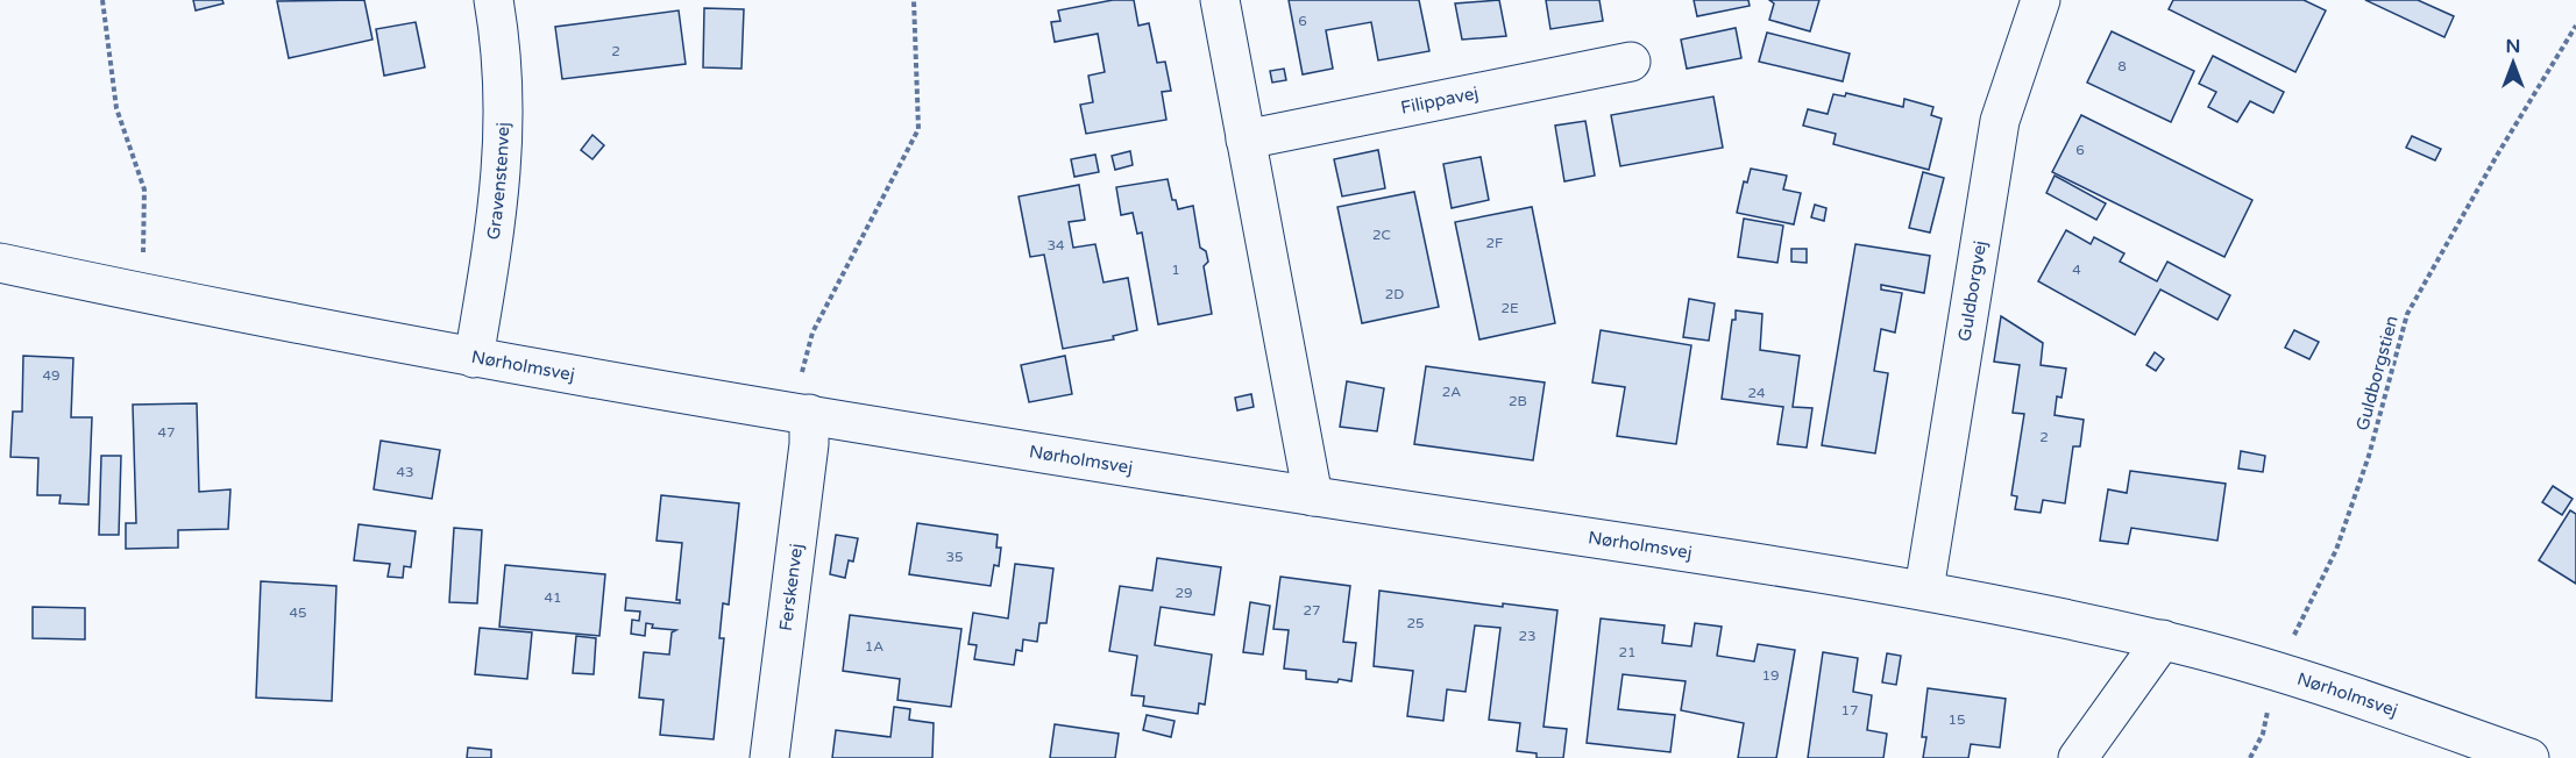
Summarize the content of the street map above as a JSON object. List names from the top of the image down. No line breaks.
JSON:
{"streets":{"street":["Filippavej","Gravenstenvej","Guldborgvej","Nørholmsvej","Ferskenvej"],"path":["Guldborgstien"]},"crossings":[["Gravenstenvej","Nørholmsvej"],["Guldborgvej","Nørholmsvej"],["Nørholmsvej","Guldborgstien"],["Nørholmsvej","Ferskenvej"]],"house_numbers":["6","2","8","6","2C","2F","34","1","4","2D","2E","49","2A","24","2B","47","2","43","35","29","41","27","45","25","23","1A","21","19","17","15"],"north":"top"}
